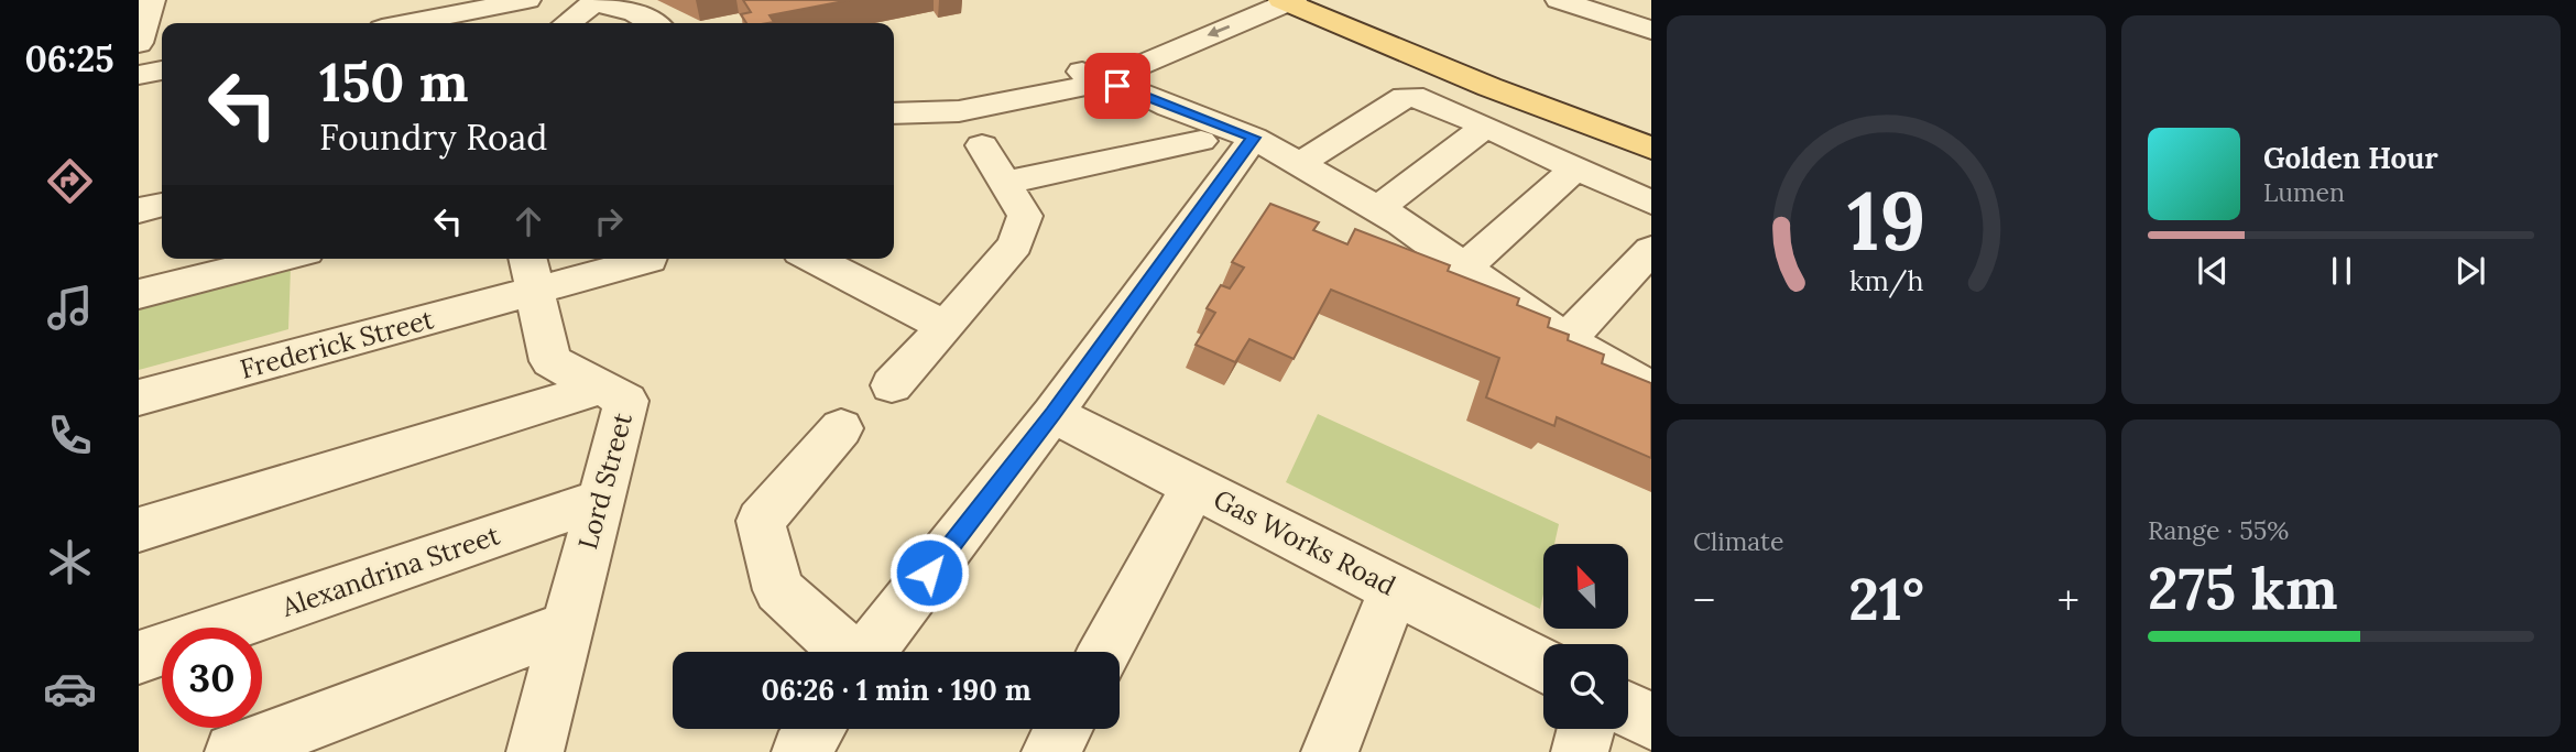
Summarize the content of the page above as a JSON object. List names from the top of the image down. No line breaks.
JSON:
{"streets":{"street":["Frederick Street","Lord Street","Gas Works Road","Alexandrina Street"]},"crossings":[["Frederick Street","Lord Street"],["Lord Street","Alexandrina Street"]],"north":"top left","page":{"tabs":"06:25","turn":["150 m","Foundry Road"],"song":["Golden Hour","Lumen"],"tile":["Climate",["Range · 55%","275 km"]],"heat":["−","21°","+"],"limit":"30","trip":"06:26 · 1 min · 190 m","gauge":["19","km/h"]}}
